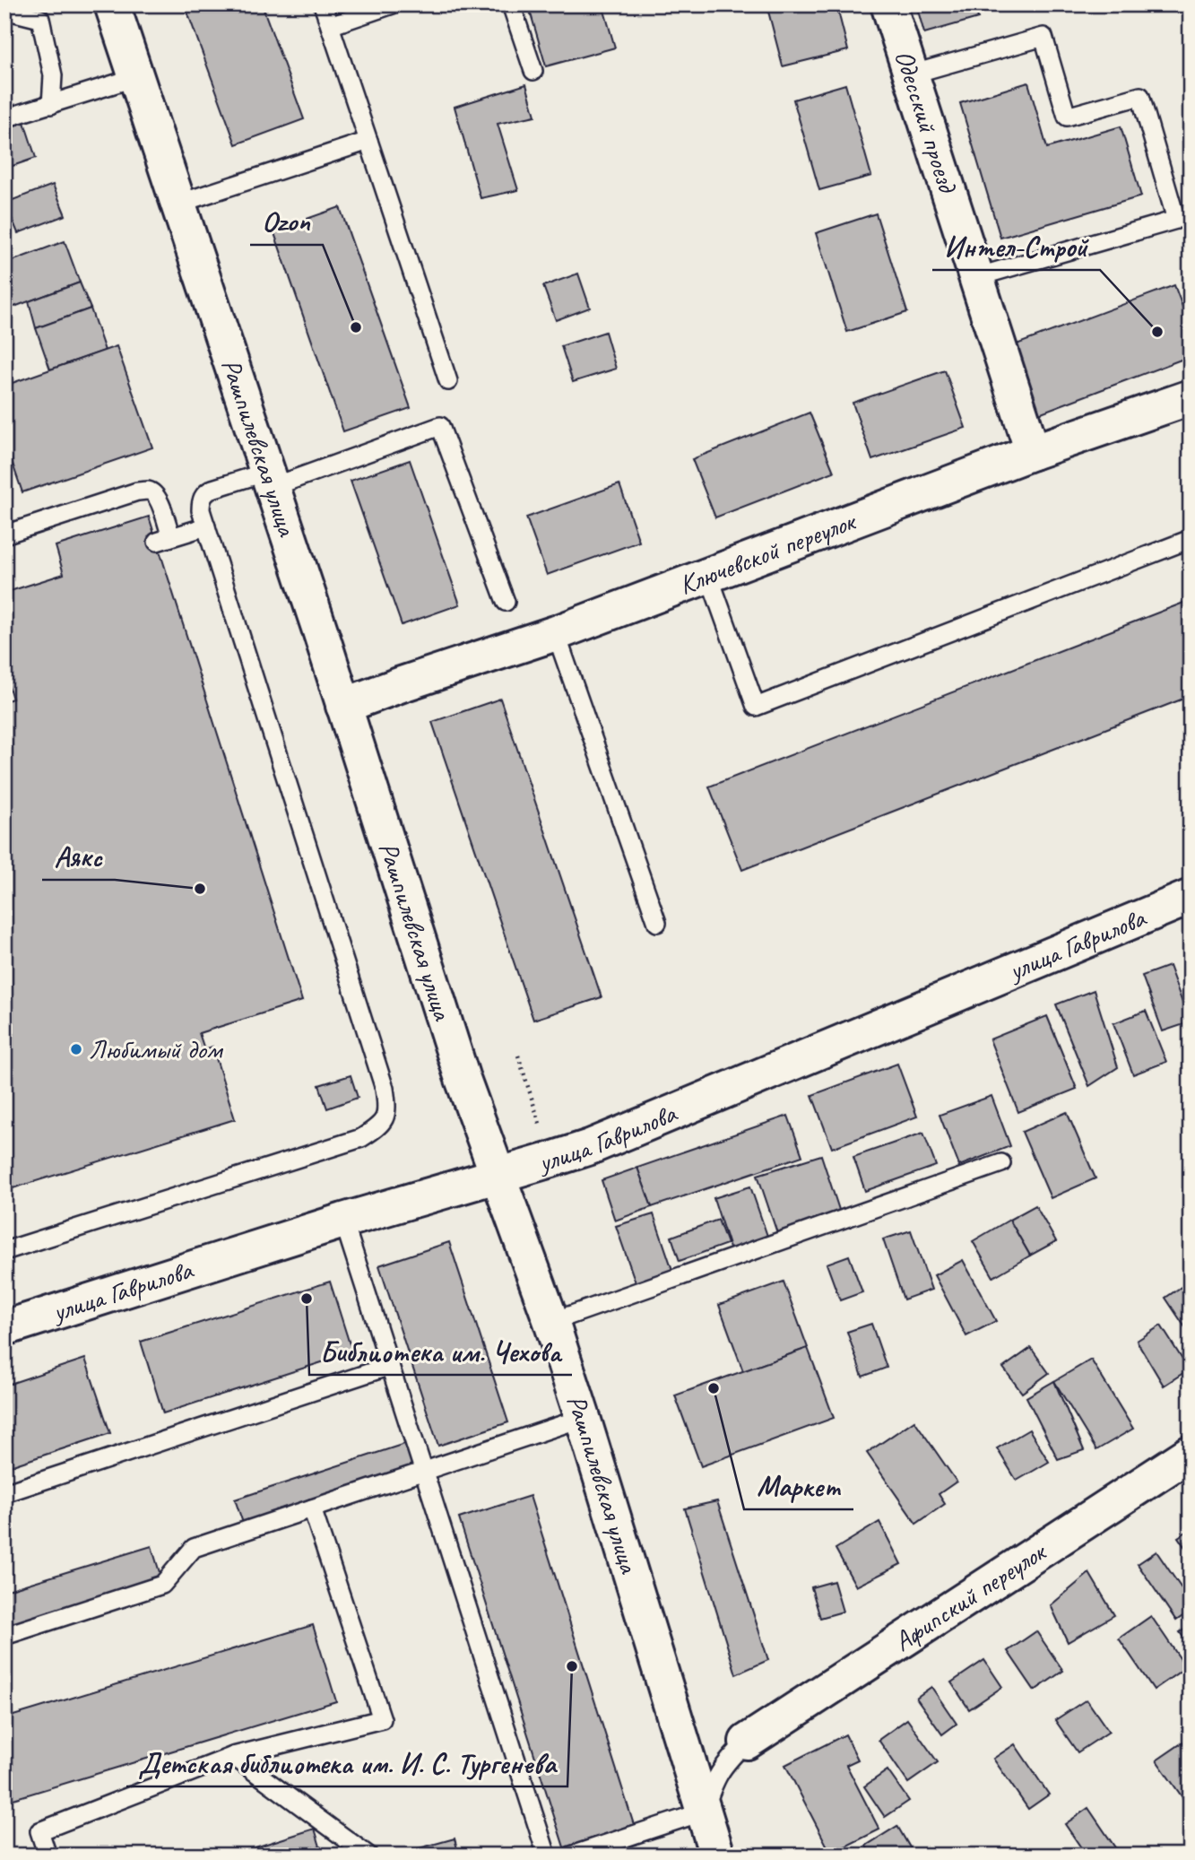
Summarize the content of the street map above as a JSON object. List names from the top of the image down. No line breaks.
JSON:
{"streets":{"street":["Одесский проезд","Рашпилевская улица","Ключевской переулок","улица Гаврилова","Афипский переулок"]},"crossings":[["Одесский проезд","Ключевской переулок"],["Рашпилевская улица","Ключевской переулок"],["Рашпилевская улица","улица Гаврилова"]],"places":["Ozon","Интел-Строй","Аякс","Любимый дом","Библиотека им. Чехова","Маркет","Детская библиотека им. И. С. Тургенева"]}
